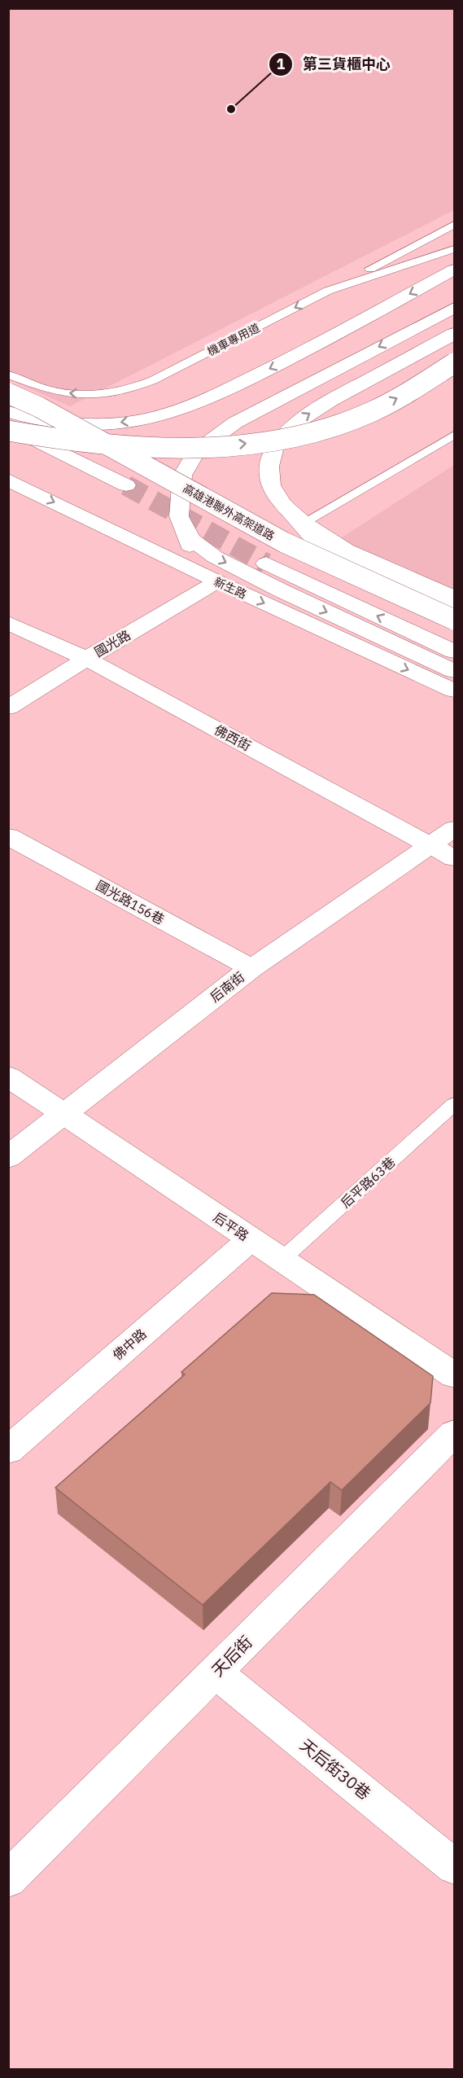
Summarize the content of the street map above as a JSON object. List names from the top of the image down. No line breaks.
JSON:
{"streets":{"main road":["高雄港聯外高架道路","新生路","國光路","佛西街","國光路156巷","后南街","后平路","佛中路","天后街","天后街30巷"],"lane":["機車專用道","后平路63巷"]},"crossings":[["新生路","國光路"],["國光路","佛西街"],["佛西街","后南街"],["國光路156巷","后南街"],["后南街","后平路"],["后平路63巷","后平路"],["后平路","佛中路"],["天后街","天后街30巷"]],"one_way":["機車專用道"],"places":["第三貨櫃中心"]}
